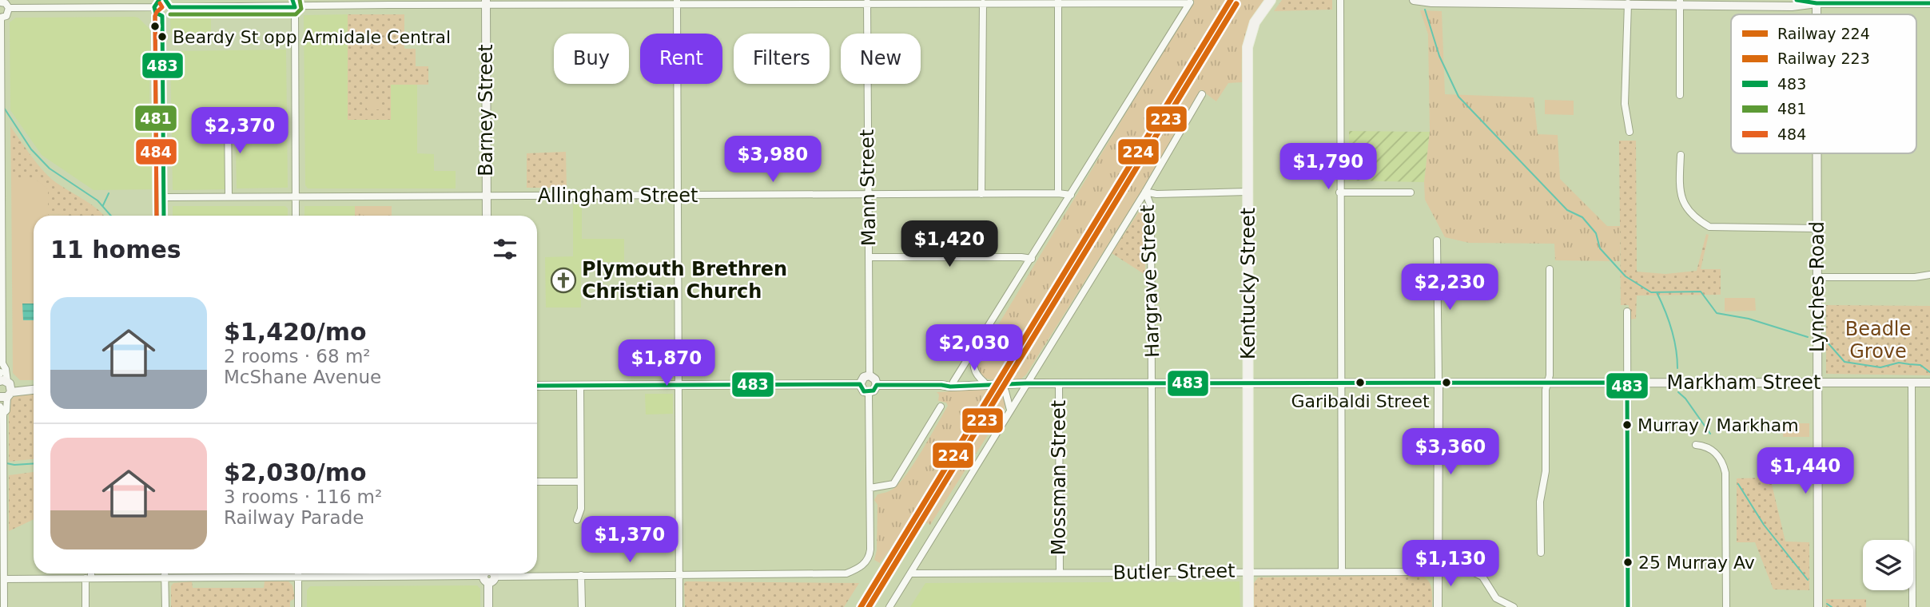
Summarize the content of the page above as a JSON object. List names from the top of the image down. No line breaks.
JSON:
{"streets":{"main road":["Kentucky Street"],"street":["Barney Street","Mann Street","Allingham Street","Hargrave Street","Lynches Road","Markham Street","Mossman Street","Butler Street"]},"crossings":[["Barney Street","Allingham Street"],["Mann Street","Allingham Street"],["Mann Street","Markham Street"],["Hargrave Street","Markham Street"],["Hargrave Street","Butler Street"],["Kentucky Street","Markham Street"],["Kentucky Street","Butler Street"],["Lynches Road","Markham Street"],["Markham Street","Mossman Street"],["Mossman Street","Butler Street"]],"parks":["Beadle Grove"],"places":{"other":["Beardy St opp Armidale Central","Garibaldi Street","Murray / Markham","25 Murray Av"],"church":["Plymouth Brethren Christian Church"]},"lines":["rail line 224","transit line 483","transit line 481","transit line 484","rail line 223"],"legend":["Railway 224","Railway 223","483","481","484"],"page":{"chip":["Buy","Rent","Filters","New"],"price":["$2,370","$3,980","$1,790","$1,420","$2,230","$2,030","$1,870","$3,360","$1,440","$1,370","$1,130"],"heading":"11 homes","list":[{"name":"$1,420/mo","note":"2 rooms · 68 m² · McShane Avenue"},{"name":"$2,030/mo","note":"3 rooms · 116 m² · Railway Parade"}]}}
